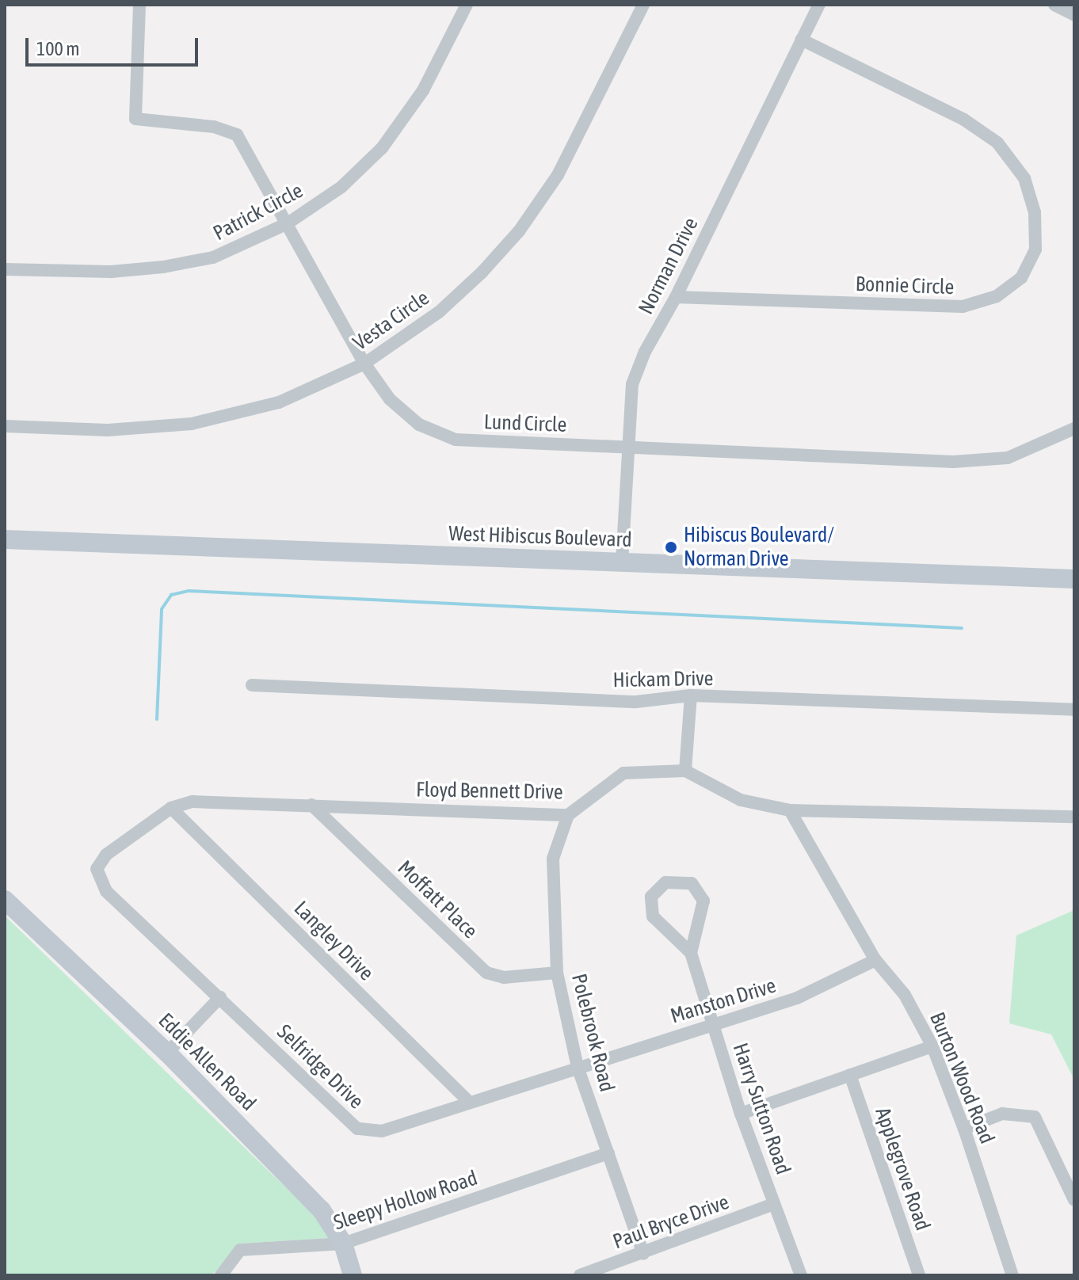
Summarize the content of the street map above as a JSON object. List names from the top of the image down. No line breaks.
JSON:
{"streets":{"street":["Patrick Circle","Norman Drive","Bonnie Circle","Vesta Circle","Lund Circle","West Hibiscus Boulevard","Hickam Drive","Floyd Bennett Drive","Moffatt Place","Langley Drive","Manston Drive","Polebrook Road","Eddie Allen Road","Selfridge Drive","Burton Wood Road","Harry Sutton Road","Applegrove Road","Sleepy Hollow Road","Paul Bryce Drive"]},"crossings":[["Patrick Circle","Lund Circle"],["Norman Drive","Bonnie Circle"],["Norman Drive","Lund Circle"],["Norman Drive","West Hibiscus Boulevard"],["Vesta Circle","Lund Circle"],["Floyd Bennett Drive","Moffatt Place"],["Floyd Bennett Drive","Langley Drive"],["Floyd Bennett Drive","Polebrook Road"],["Floyd Bennett Drive","Selfridge Drive"],["Moffatt Place","Polebrook Road"],["Langley Drive","Selfridge Drive"],["Manston Drive","Polebrook Road"],["Manston Drive","Selfridge Drive"],["Manston Drive","Burton Wood Road"],["Manston Drive","Harry Sutton Road"],["Polebrook Road","Selfridge Drive"],["Polebrook Road","Sleepy Hollow Road"],["Polebrook Road","Paul Bryce Drive"],["Eddie Allen Road","Sleepy Hollow Road"],["Harry Sutton Road","Paul Bryce Drive"]],"places":["Hibiscus Boulevard/ Norman Drive"],"scale_bar":"100 m"}
